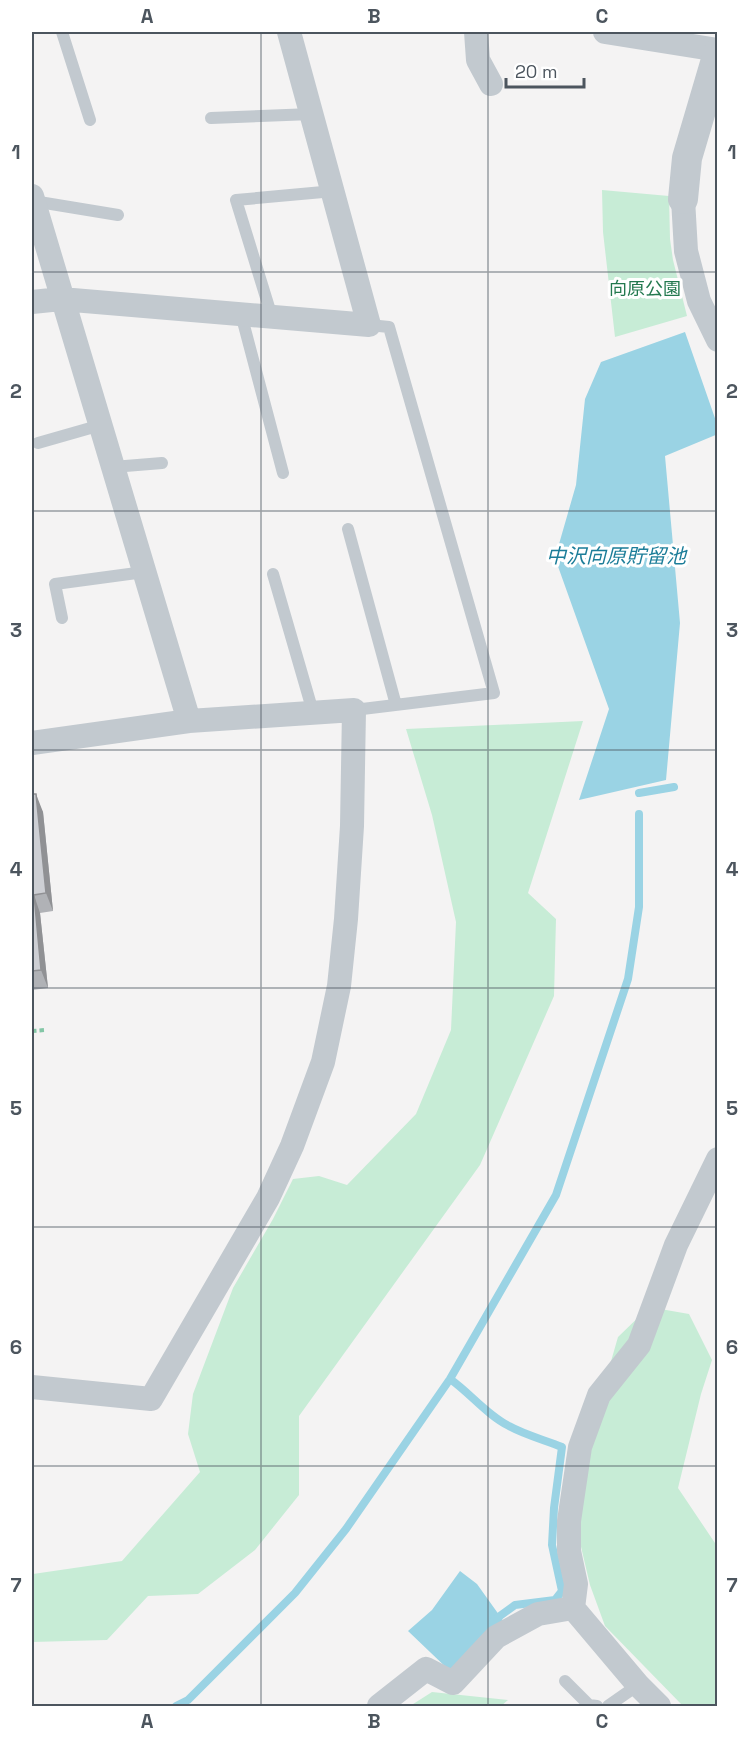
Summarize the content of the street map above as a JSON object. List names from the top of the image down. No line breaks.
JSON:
{"water":["中沢向原貯留池"],"parks":["向原公園"],"scale_bar":"20 m","grid":{"columns":["A","B","C"],"rows":["1","2","3","4","5","6","7"]}}
